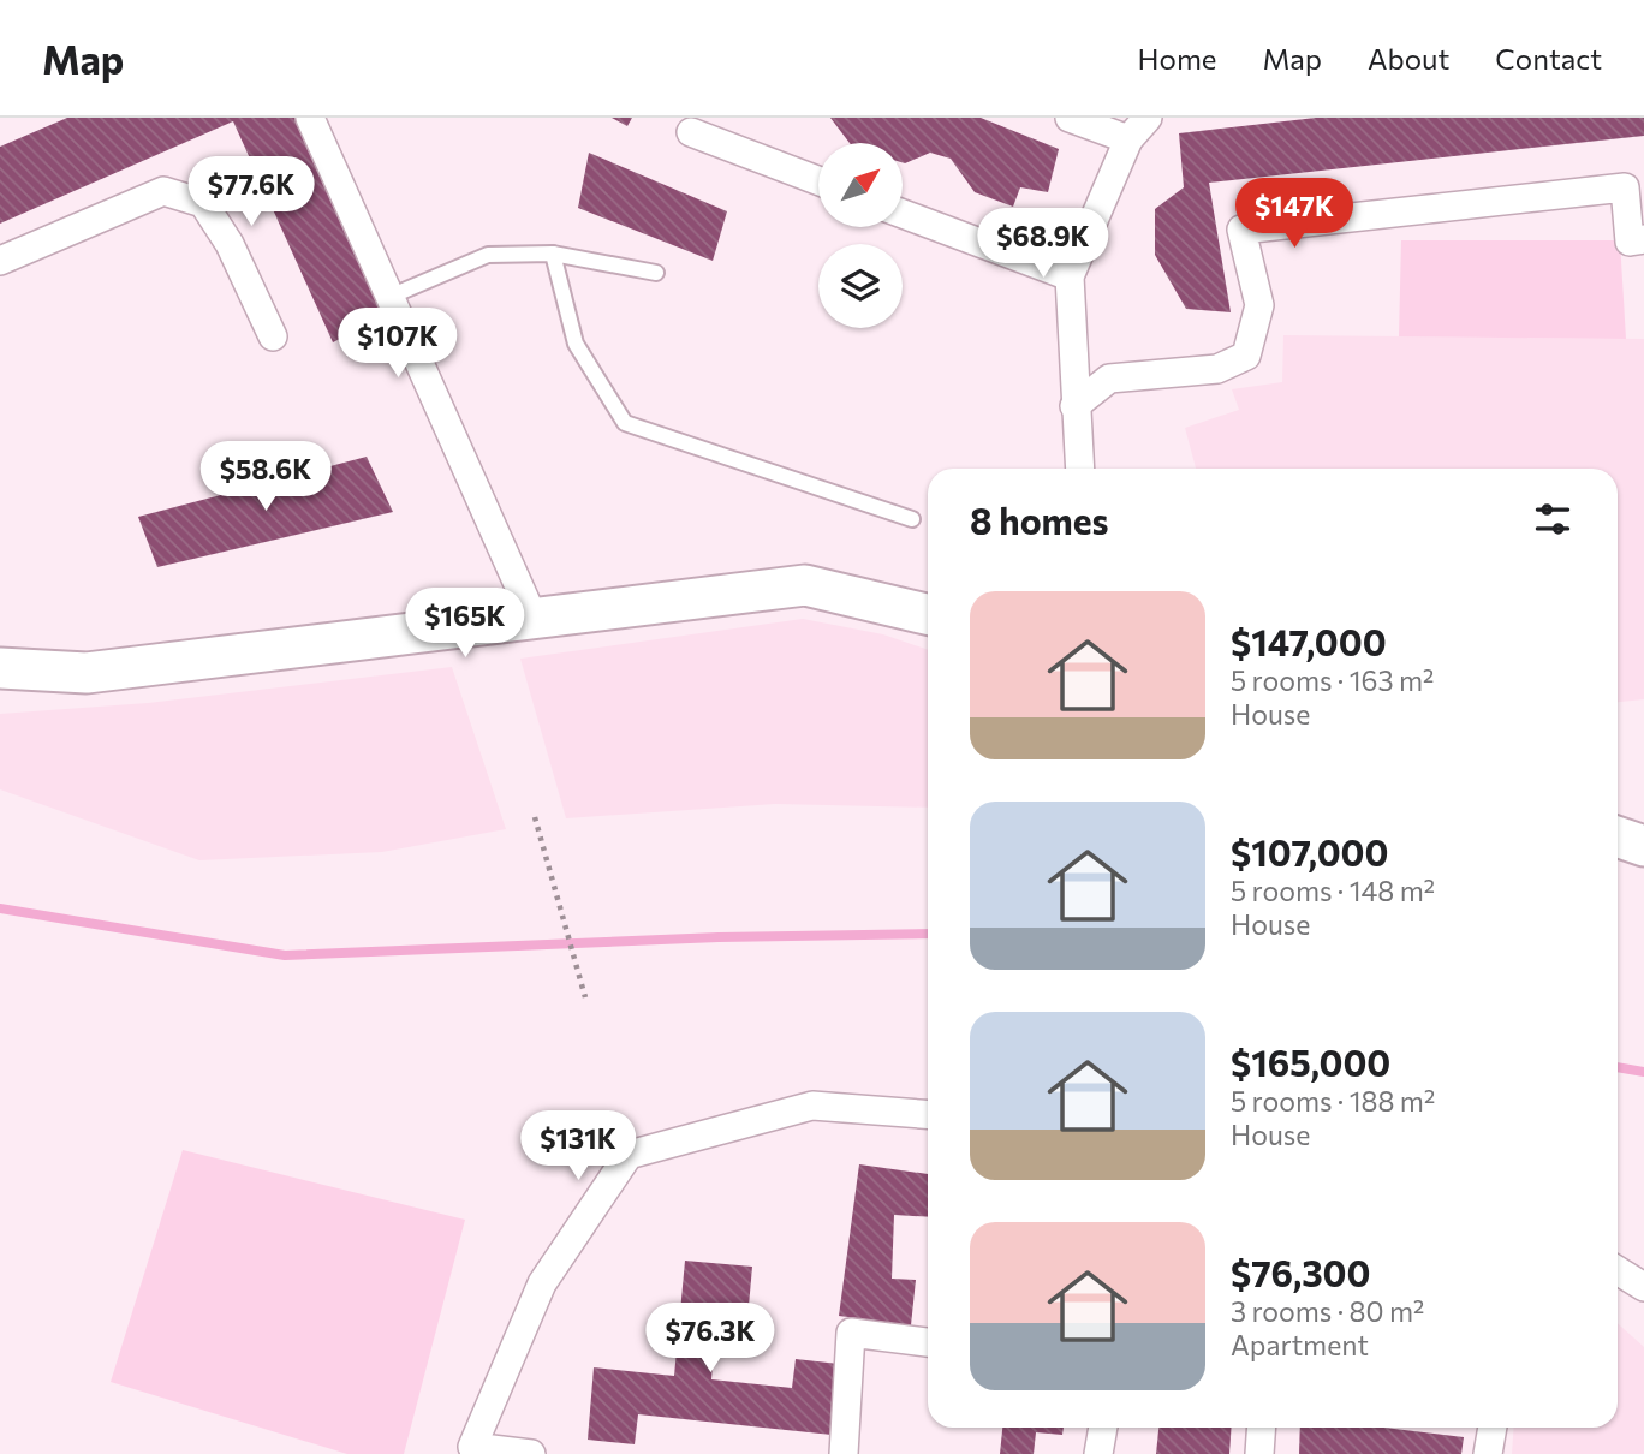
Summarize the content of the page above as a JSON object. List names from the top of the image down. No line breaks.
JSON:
{"north":"top right","page":{"header":"Map","nav":["Home","Map","About","Contact"],"price":["$77.6K","$147K","$68.9K","$107K","$58.6K","$165K","$131K","$76.3K"],"heading":"8 homes","list":[{"name":"$147,000","note":"5 rooms · 163 m² · House"},{"name":"$107,000","note":"5 rooms · 148 m² · House"},{"name":"$165,000","note":"5 rooms · 188 m² · House"},{"name":"$76,300","note":"3 rooms · 80 m² · Apartment"}]}}
